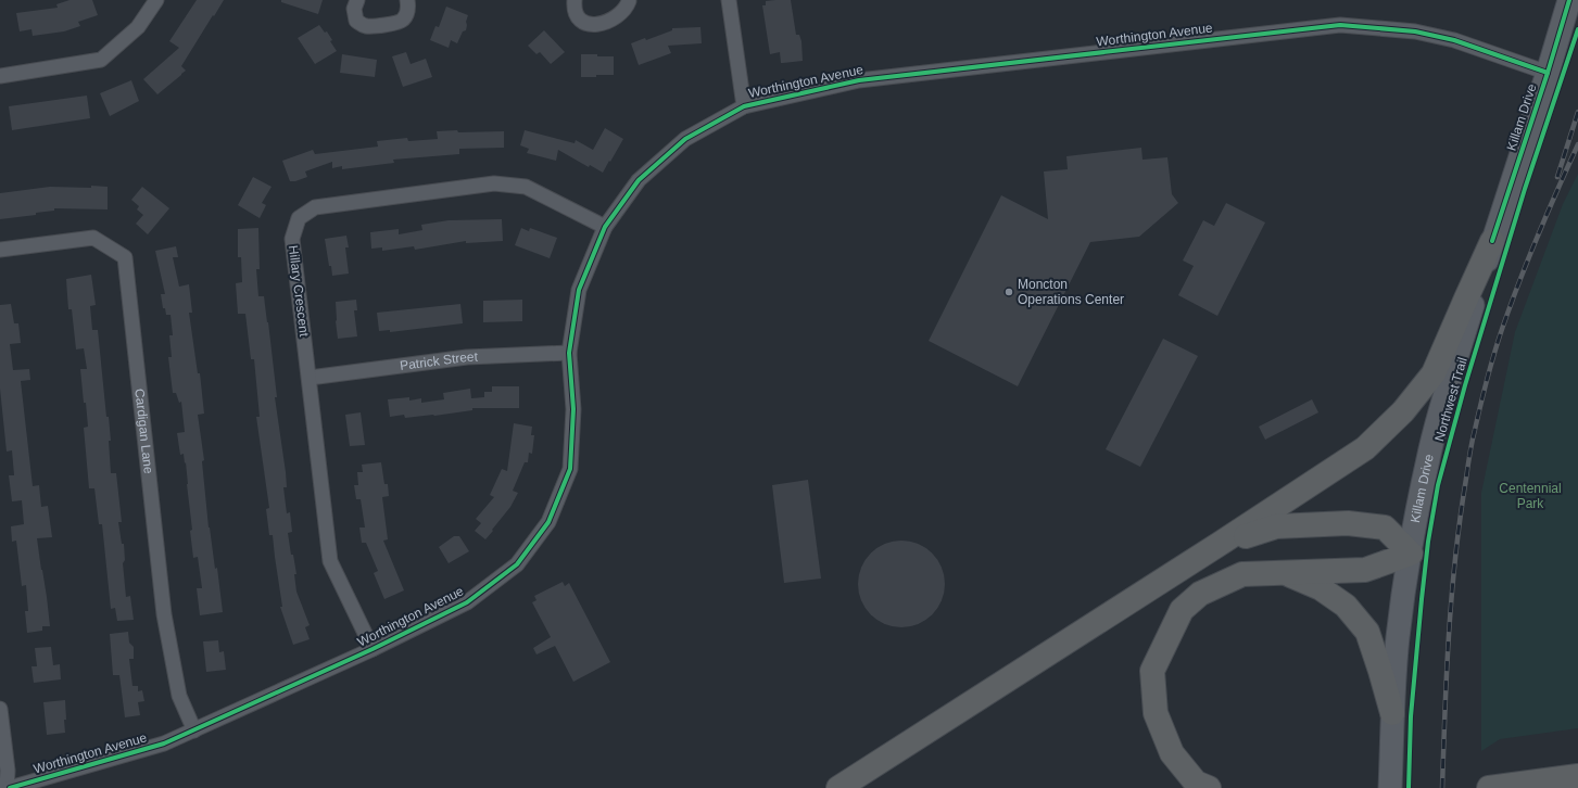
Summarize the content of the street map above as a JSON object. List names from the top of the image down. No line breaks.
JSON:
{"streets":{"main road":["Killam Drive"],"street":["Worthington Avenue","Hillary Crescent","Patrick Street","Cardigan Lane"],"cycle path":["Northwest Trail"]},"crossings":[["Worthington Avenue","Killam Drive"],["Worthington Avenue","Hillary Crescent"],["Worthington Avenue","Patrick Street"],["Worthington Avenue","Cardigan Lane"],["Hillary Crescent","Patrick Street"]],"parks":["Centennial Park"],"places":["Moncton Operations Center"]}
